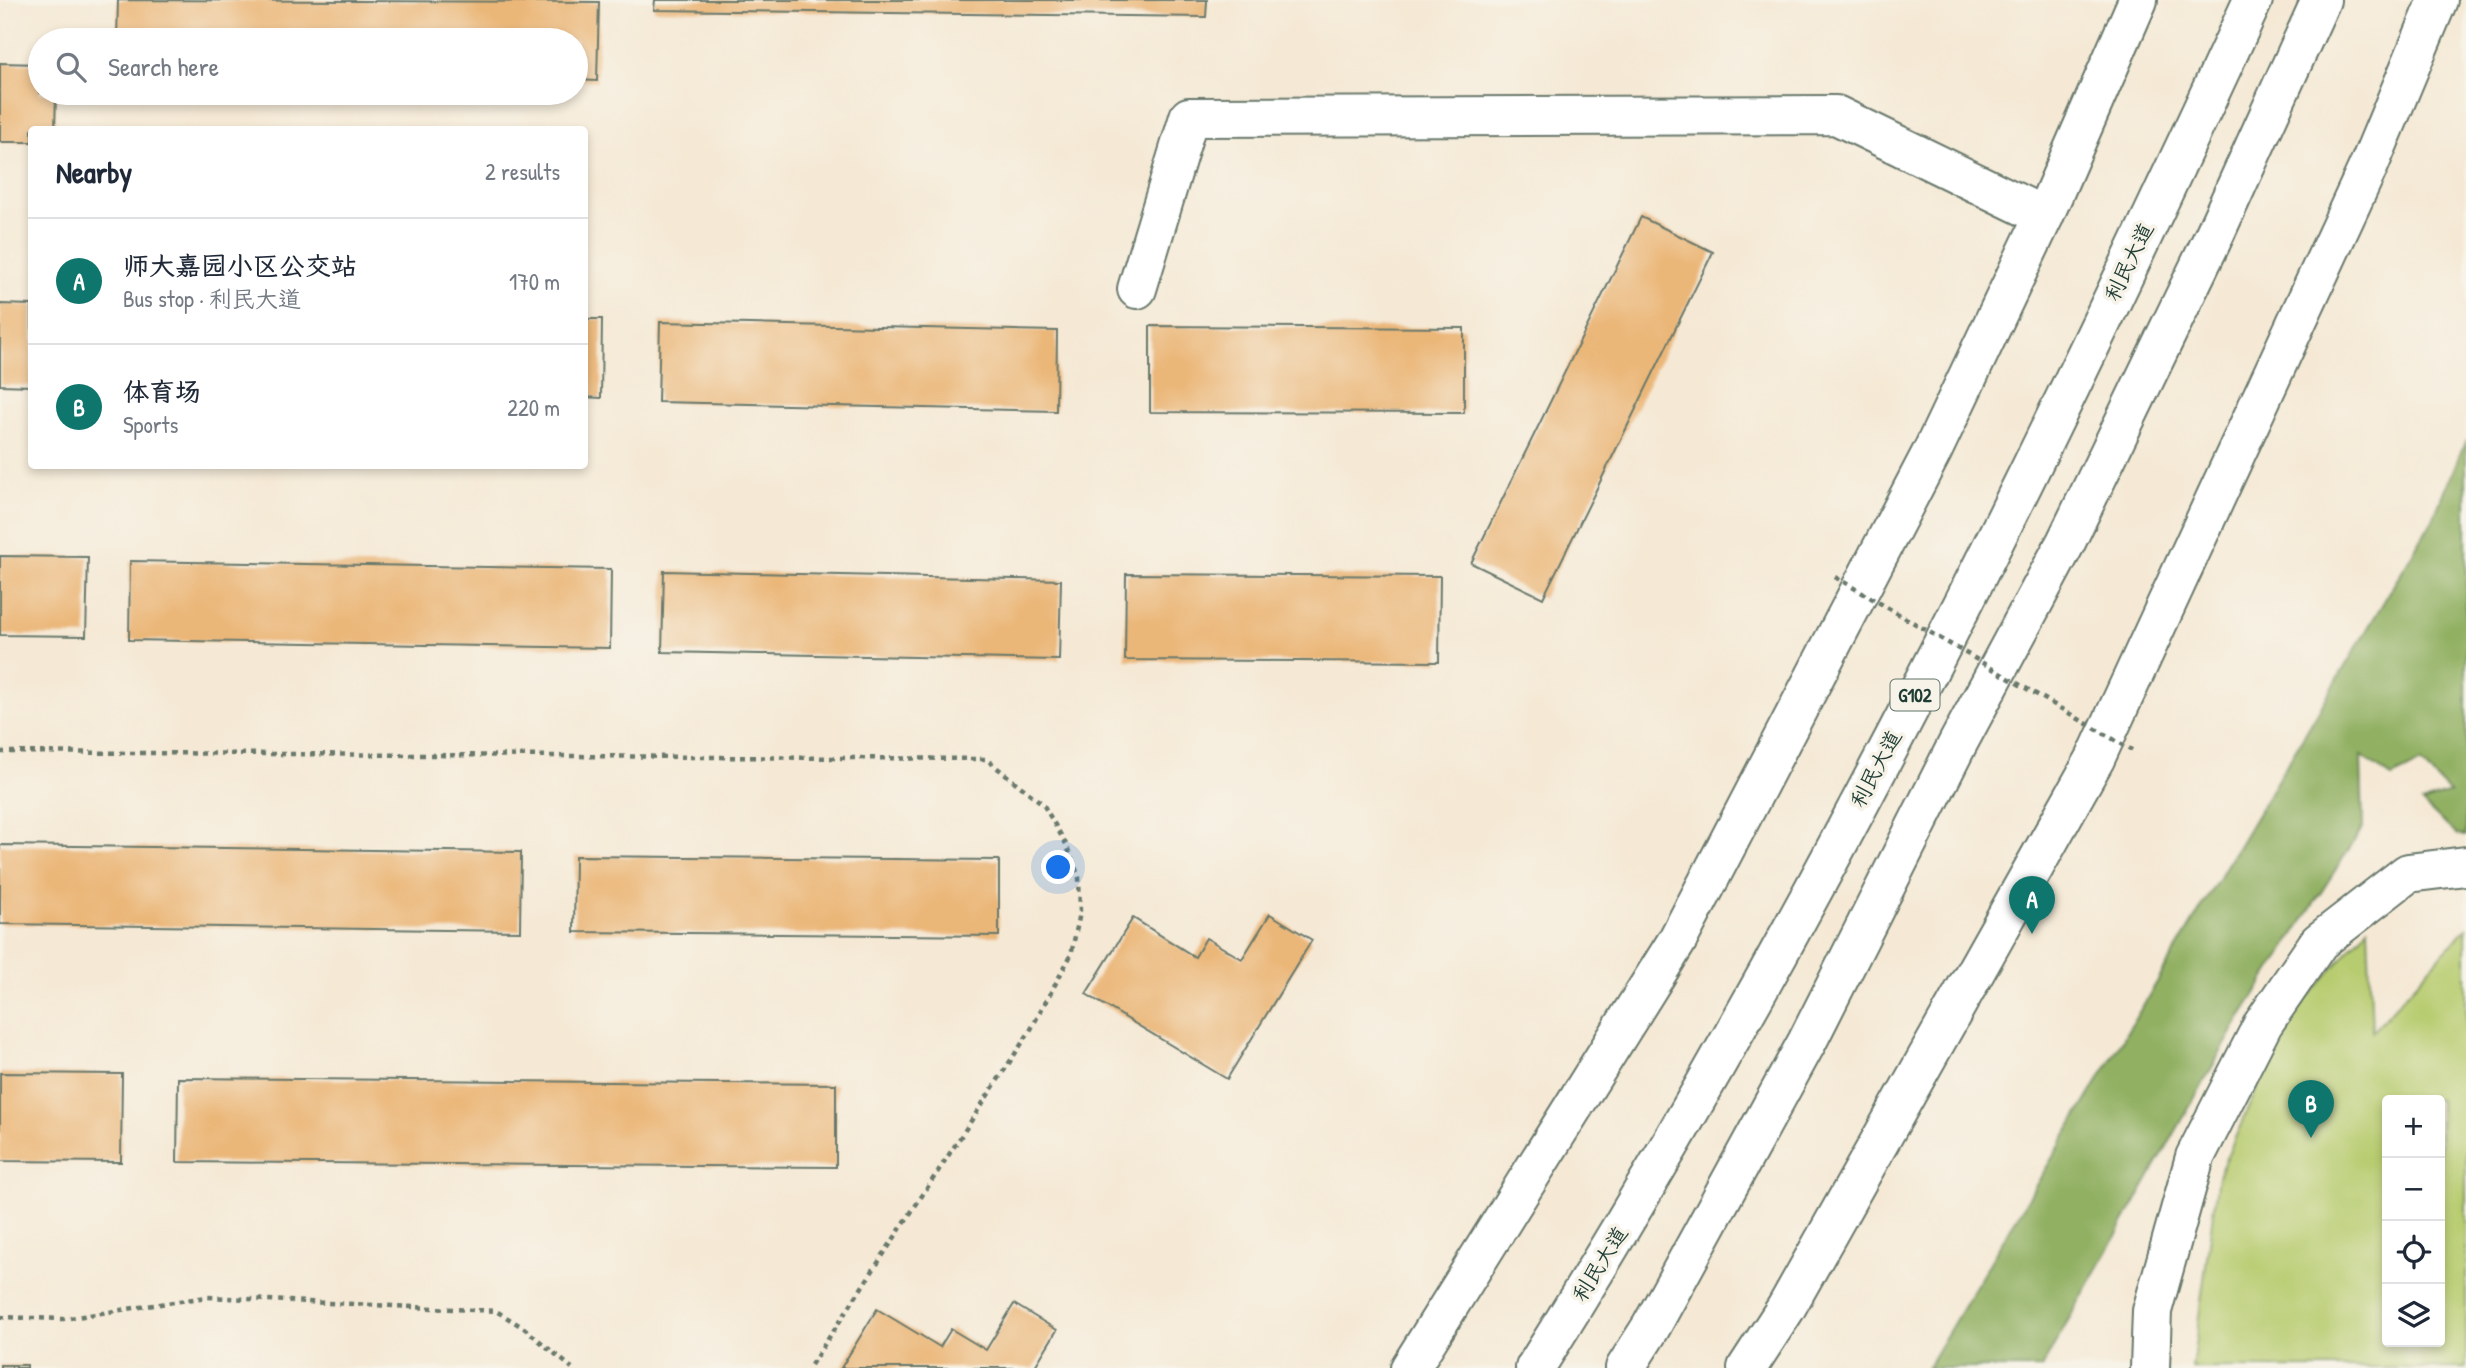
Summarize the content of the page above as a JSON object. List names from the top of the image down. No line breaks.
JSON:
{"streets":{"main road":["利民大道","G102"]},"page":{"search":"Search here","heading":["Nearby","2 results"],"list":[{"mark":"A","name":"师大嘉园小区公交站","note":"Bus stop · 利民大道","value":"170 m"},{"mark":"B","name":"体育场","note":"Sports","value":"220 m"}],"pins":["A","B"],"map_buttons":["+","−"]}}
